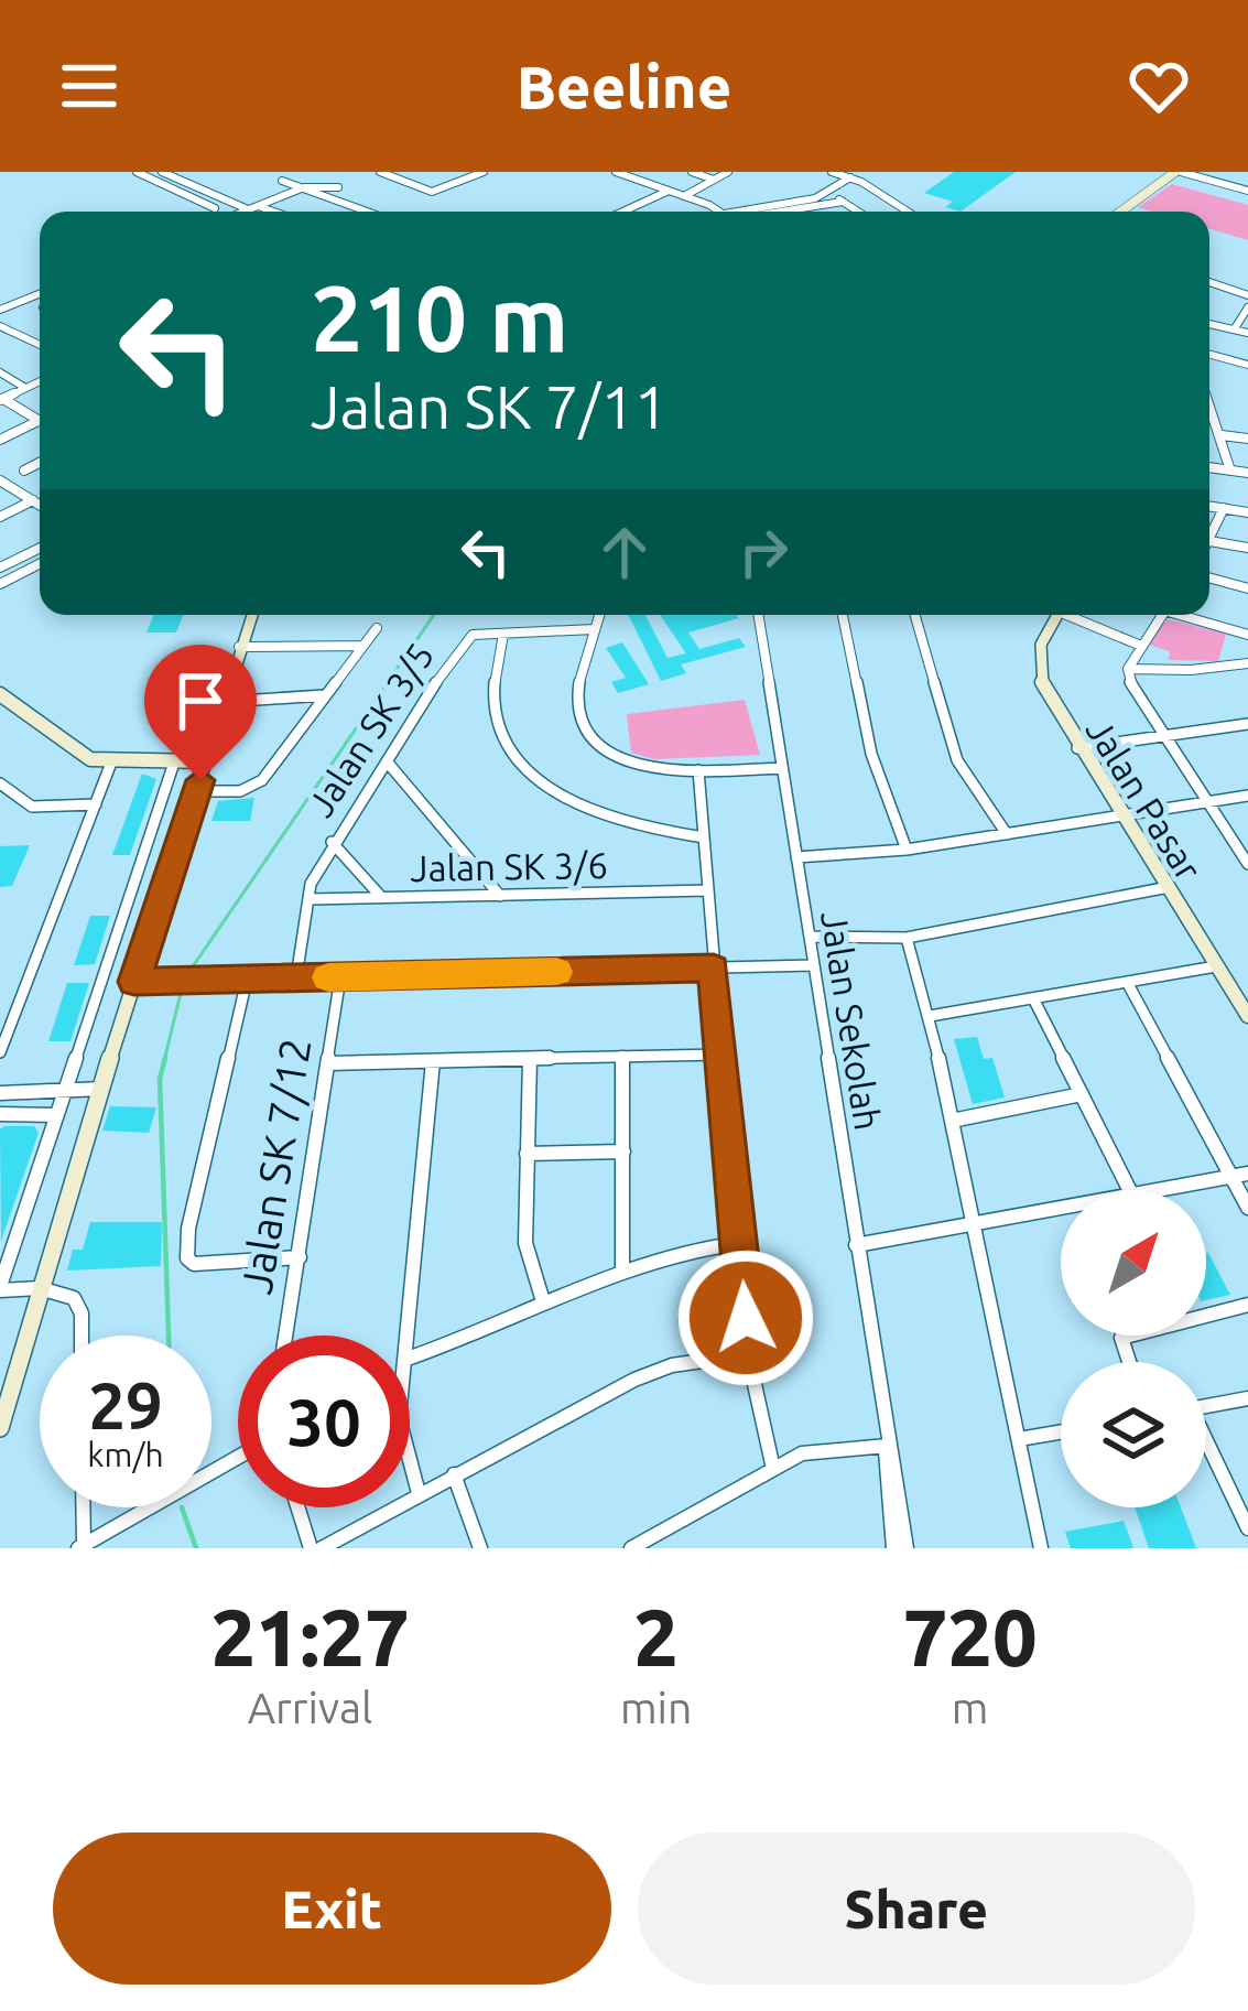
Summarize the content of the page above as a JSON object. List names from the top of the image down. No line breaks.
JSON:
{"streets":{"street":["Jalan SK 3/5","Jalan Pasar","Jalan SK 3/6","Jalan Sekolah","Jalan SK 7/12"]},"crossings":[["Jalan SK 3/5","Jalan SK 3/6"]],"north":"top right","page":{"header":"Beeline","turn":["210 m","Jalan SK 7/11"],"speed":"29 km/h","limit":"30","eta":["21:27","Arrival","2","min","720","m"],"buttons":["Exit","Share"]}}
